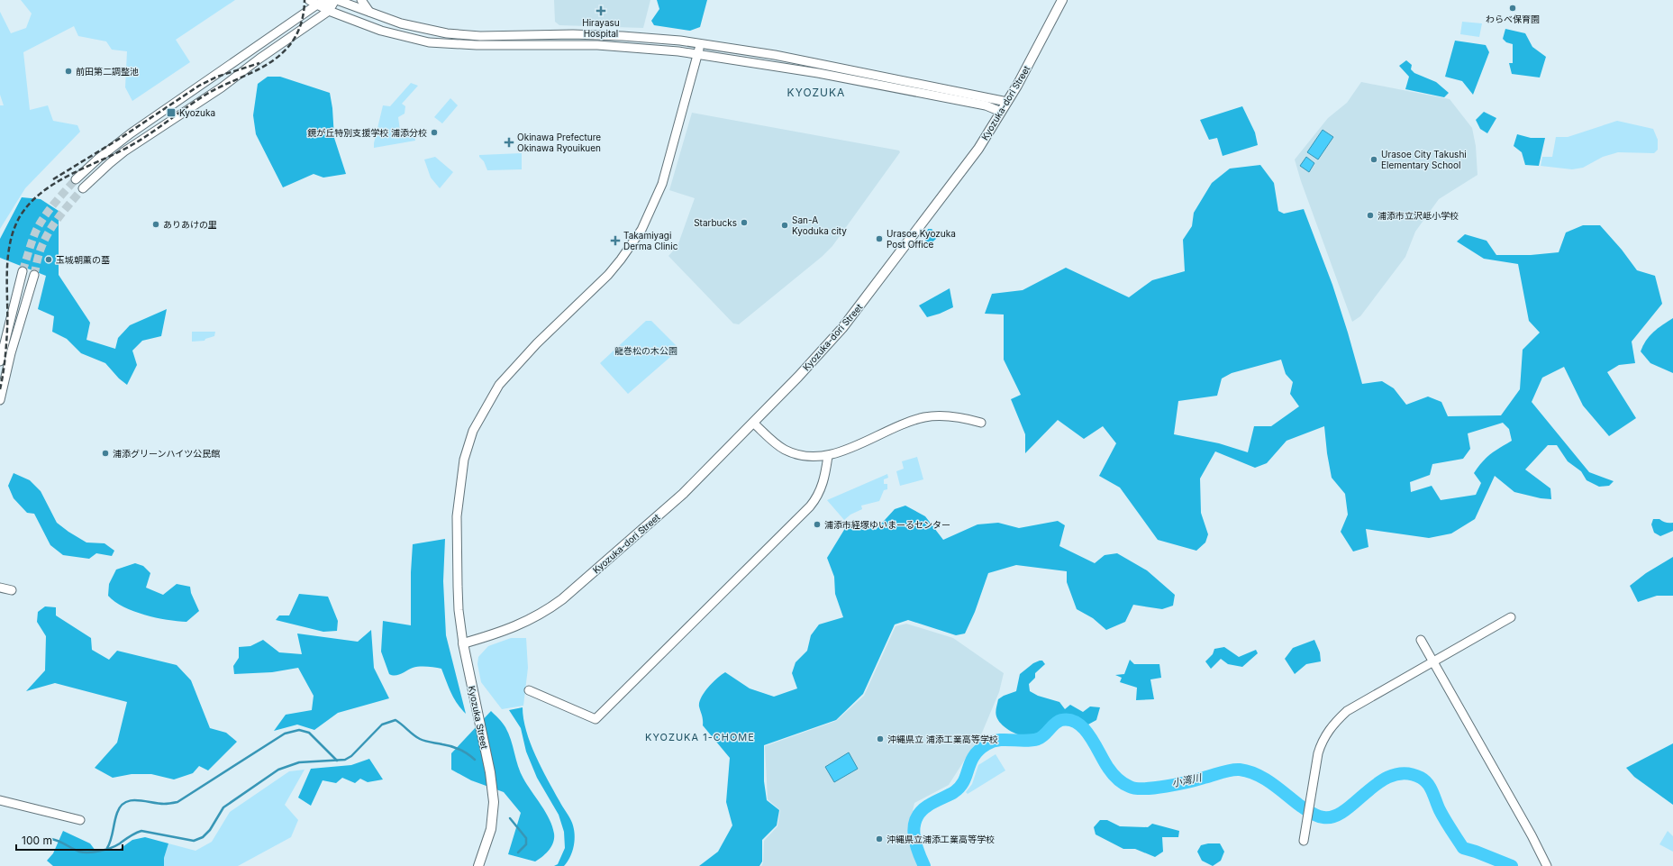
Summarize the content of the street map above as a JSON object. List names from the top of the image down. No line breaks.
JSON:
{"streets":{"main road":["Kyozuka-dori Street","Kyozuka Street"]},"crossings":[["Kyozuka-dori Street","Kyozuka Street"]],"districts":["KYOZUKA","KYOZUKA 1-CHOME"],"water":["小湾川"],"parks":["龍巻松の木公園"],"places":{"other":["わらべ保育園","前田第二調整池","鏡が丘特別支援学校 浦添分校","Urasoe City Takushi Elementary School","浦添市立沢岻小学校","Starbucks","ありあけの里","San-A Kyoduka city","Urasoe Kyozuka Post Office","玉城朝薫の墓","浦添グリーンハイツ公民館","浦添市経塚ゆいまーるセンター","沖縄県立 浦添工業高等学校","沖縄県立浦添工業高等学校"],"health":["Hirayasu Hospital","Okinawa Prefecture Okinawa Ryouikuen","Takamiyagi Derma Clinic"],"transit":["Kyozuka"]},"scale_bar":"100 m"}
